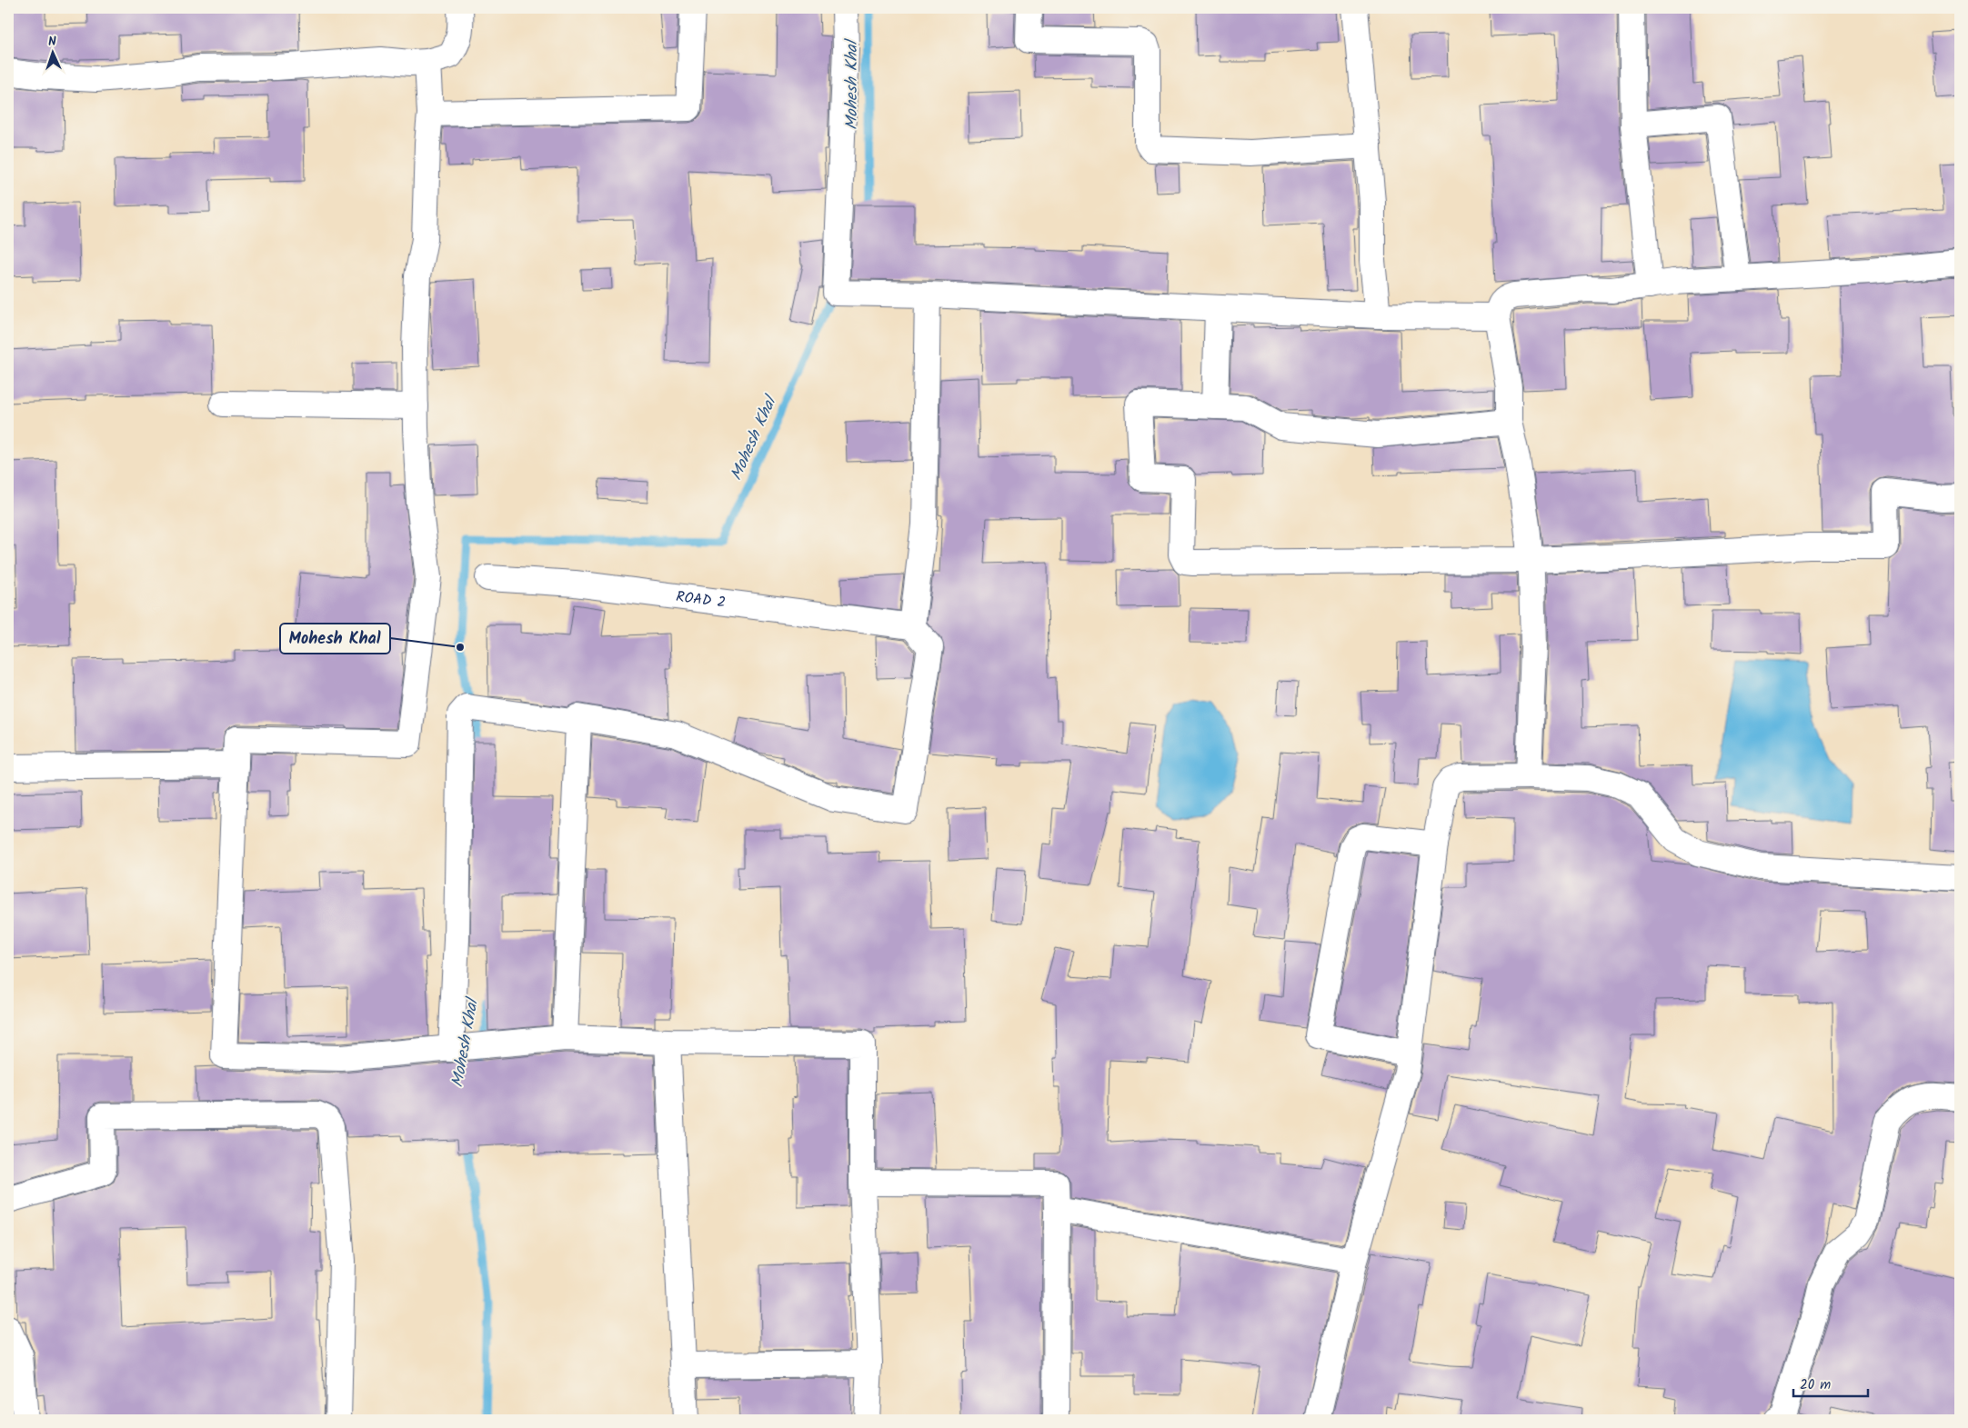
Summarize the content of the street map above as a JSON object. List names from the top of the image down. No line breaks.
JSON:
{"streets":{"street":["ROAD 2"]},"water":["Mohesh Khal"],"places":["Mohesh Khal"],"scale_bar":"20 m","north":"top"}
